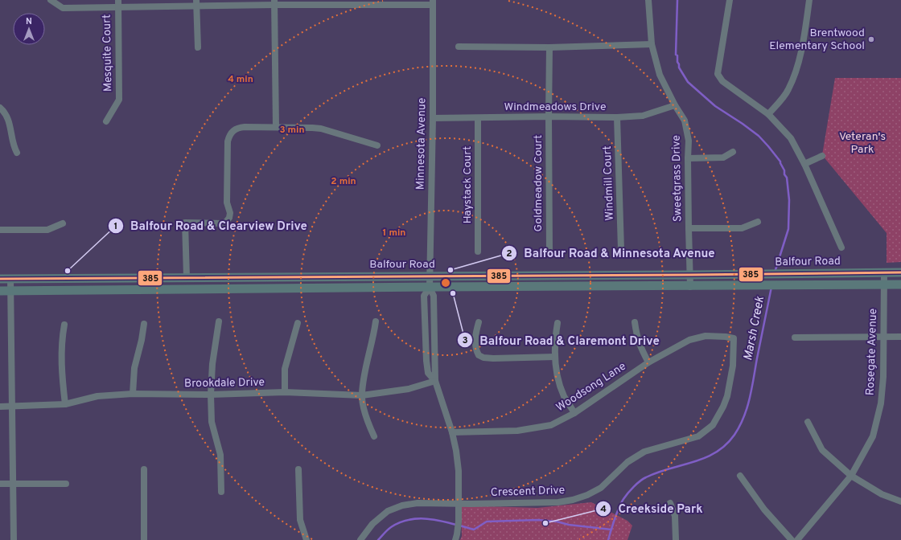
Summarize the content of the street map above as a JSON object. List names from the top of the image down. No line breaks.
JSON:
{"streets":{"main road":["Balfour Road"],"street":["Mesquite Court","Windmeadows Drive","Minnesota Avenue","Sweetgrass Drive","Goldmeadow Court","Windmill Court","Haystack Court","Rosegate Avenue","Brookdale Drive","Woodsong Lane","Crescent Drive"]},"crossings":[["Windmeadows Drive","Minnesota Avenue"],["Windmeadows Drive","Sweetgrass Drive"],["Windmeadows Drive","Goldmeadow Court"],["Windmeadows Drive","Windmill Court"],["Windmeadows Drive","Haystack Court"],["Minnesota Avenue","Balfour Road"],["Sweetgrass Drive","Balfour Road"],["Balfour Road","Rosegate Avenue"],["Woodsong Lane","Crescent Drive"]],"water":["Marsh Creek"],"parks":["Veteran's Park"],"places":["Brentwood Elementary School","Balfour Road & Minnesota Avenue","Balfour Road & Clearview Drive","Balfour Road & Claremont Drive","Creekside Park"],"lines":["transit line 385"],"north":"top","rings":["4 min","3 min","2 min","1 min"]}
